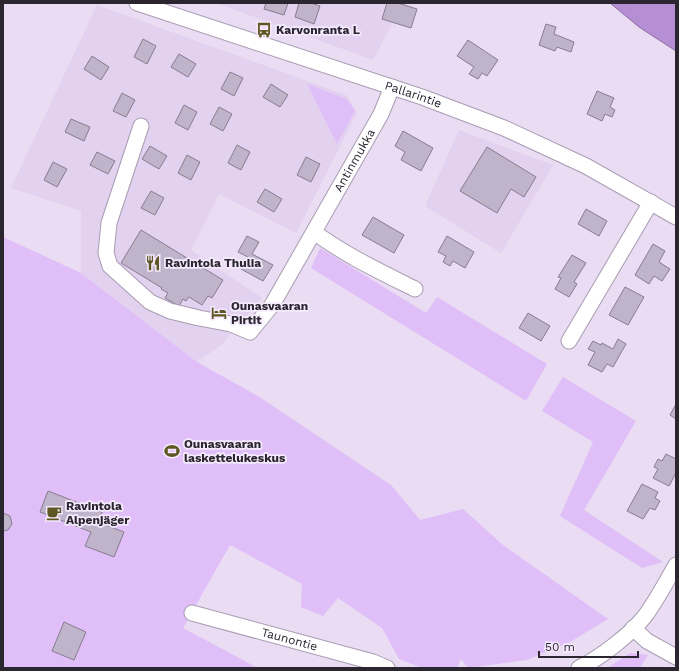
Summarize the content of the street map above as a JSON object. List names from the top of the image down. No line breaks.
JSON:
{"streets":{"street":["Pallarintie","Antinmukka","Taunontie"]},"crossings":[["Pallarintie","Antinmukka"]],"places":{"bus stop":["Karvonranta L"],"restaurant":["Ravintola Thulia"],"hotel":["Ounasvaaran Pirtit"],"sports":["Ounasvaaran laskettelukeskus"],"cafe":["Ravintola Alpenjäger"]},"scale_bar":"50 m"}
